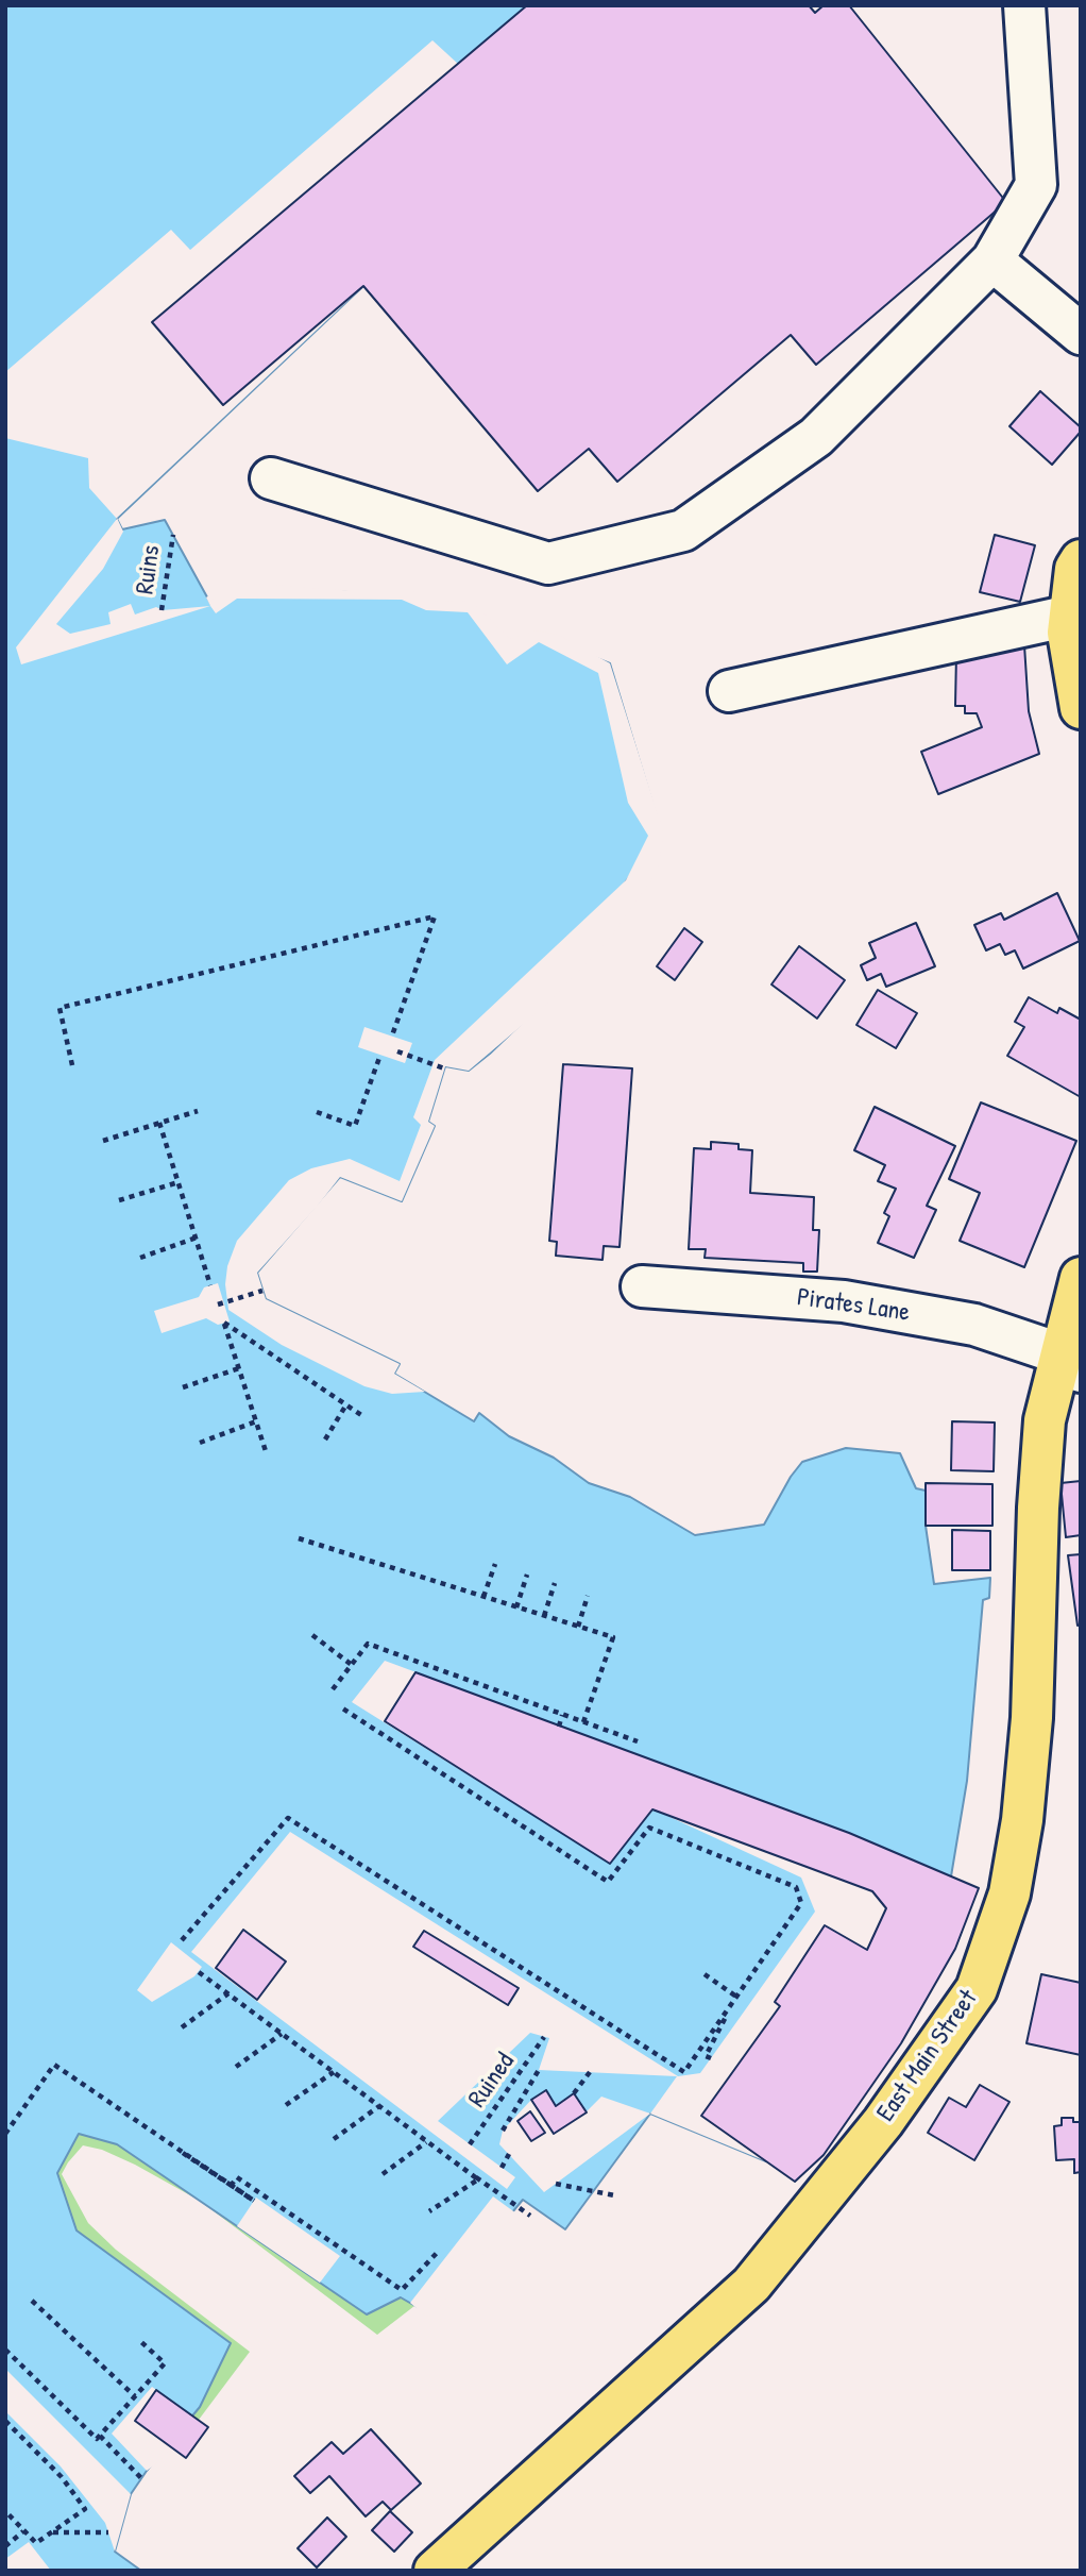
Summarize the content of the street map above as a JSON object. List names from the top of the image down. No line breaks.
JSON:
{"streets":{"main road":["East Main Street"],"street":["Pirates Lane"],"path":["Ruins","Ruined"]},"crossings":[["Pirates Lane","East Main Street"]]}
